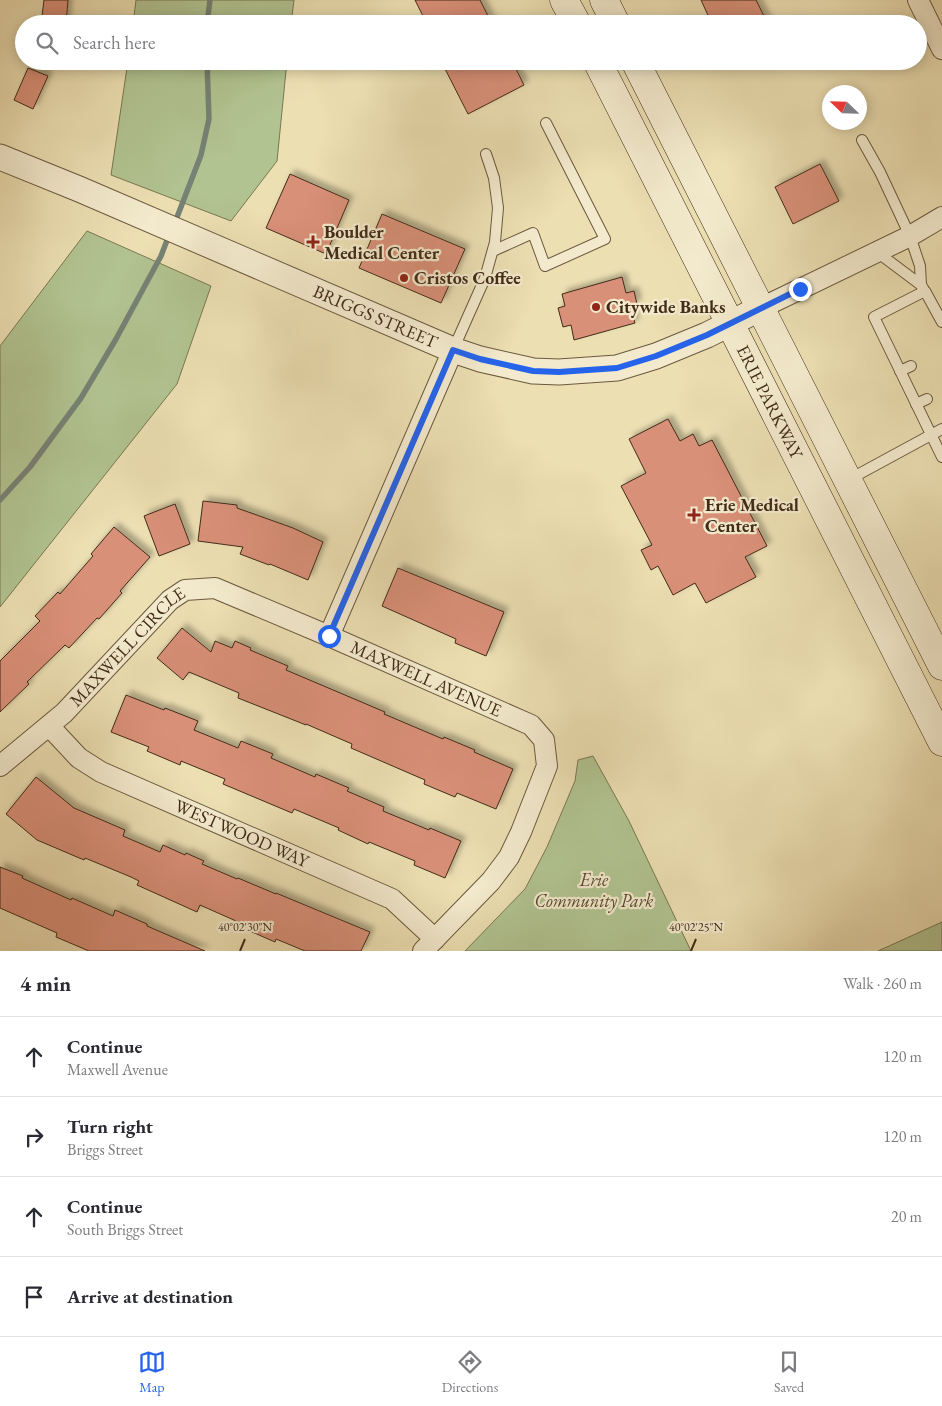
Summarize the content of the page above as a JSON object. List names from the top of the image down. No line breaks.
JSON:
{"streets":{"main road":["ERIE PARKWAY"],"street":["BRIGGS STREET","MAXWELL CIRCLE","MAXWELL AVENUE","WESTWOOD WAY"]},"crossings":[["BRIGGS STREET","ERIE PARKWAY"],["BRIGGS STREET","MAXWELL AVENUE"],["MAXWELL CIRCLE","MAXWELL AVENUE"],["MAXWELL CIRCLE","WESTWOOD WAY"],["MAXWELL AVENUE","WESTWOOD WAY"]],"parks":["Erie Community Park"],"places":{"health":["Boulder Medical Center","Erie Medical Center"],"other":["Cristos Coffee","Citywide Banks"]},"north":"top left","page":{"search":"Search here","heading":["4 min","Walk · 260 m"],"list":[["Continue","Maxwell Avenue","120 m"],["Turn right","Briggs Street","120 m"],["Continue","South Briggs Street","20 m"],"Arrive at destination"],"nav":["Map","Directions","Saved"]},"coordinates":["40°02'30\"N","40°02'25\"N"]}
